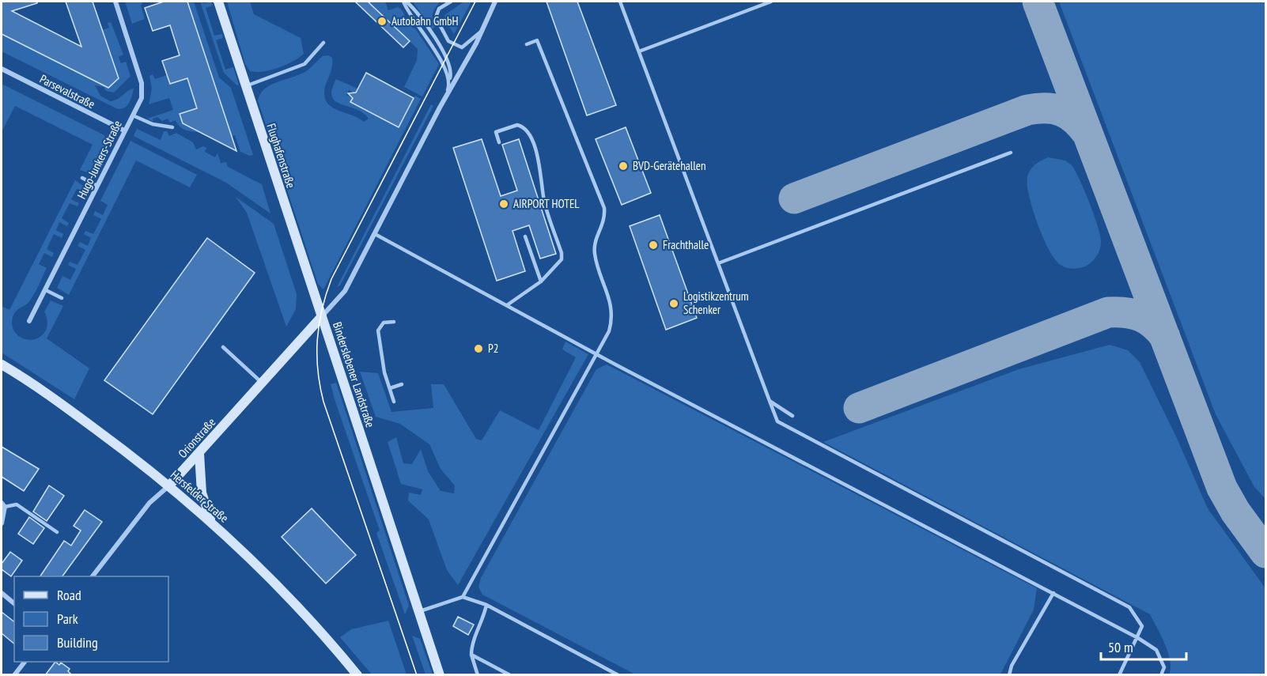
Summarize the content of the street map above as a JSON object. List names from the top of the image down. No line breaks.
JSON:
{"streets":{"street":["Parsevalstraße","Flughafenstraße","Hugo-Junkers-Straße","Binderslebener Landstraße","Orionstraße","Hersfelder Straße"]},"crossings":[["Parsevalstraße","Hugo-Junkers-Straße"],["Flughafenstraße","Binderslebener Landstraße"],["Flughafenstraße","Orionstraße"],["Binderslebener Landstraße","Orionstraße"],["Orionstraße","Hersfelder Straße"]],"places":["Autobahn GmbH","BVD-Gerätehallen","AIRPORT HOTEL","Frachthalle","Logistikzentrum Schenker","P2"],"legend":["Road","Park","Building"],"scale_bar":"50 m"}
